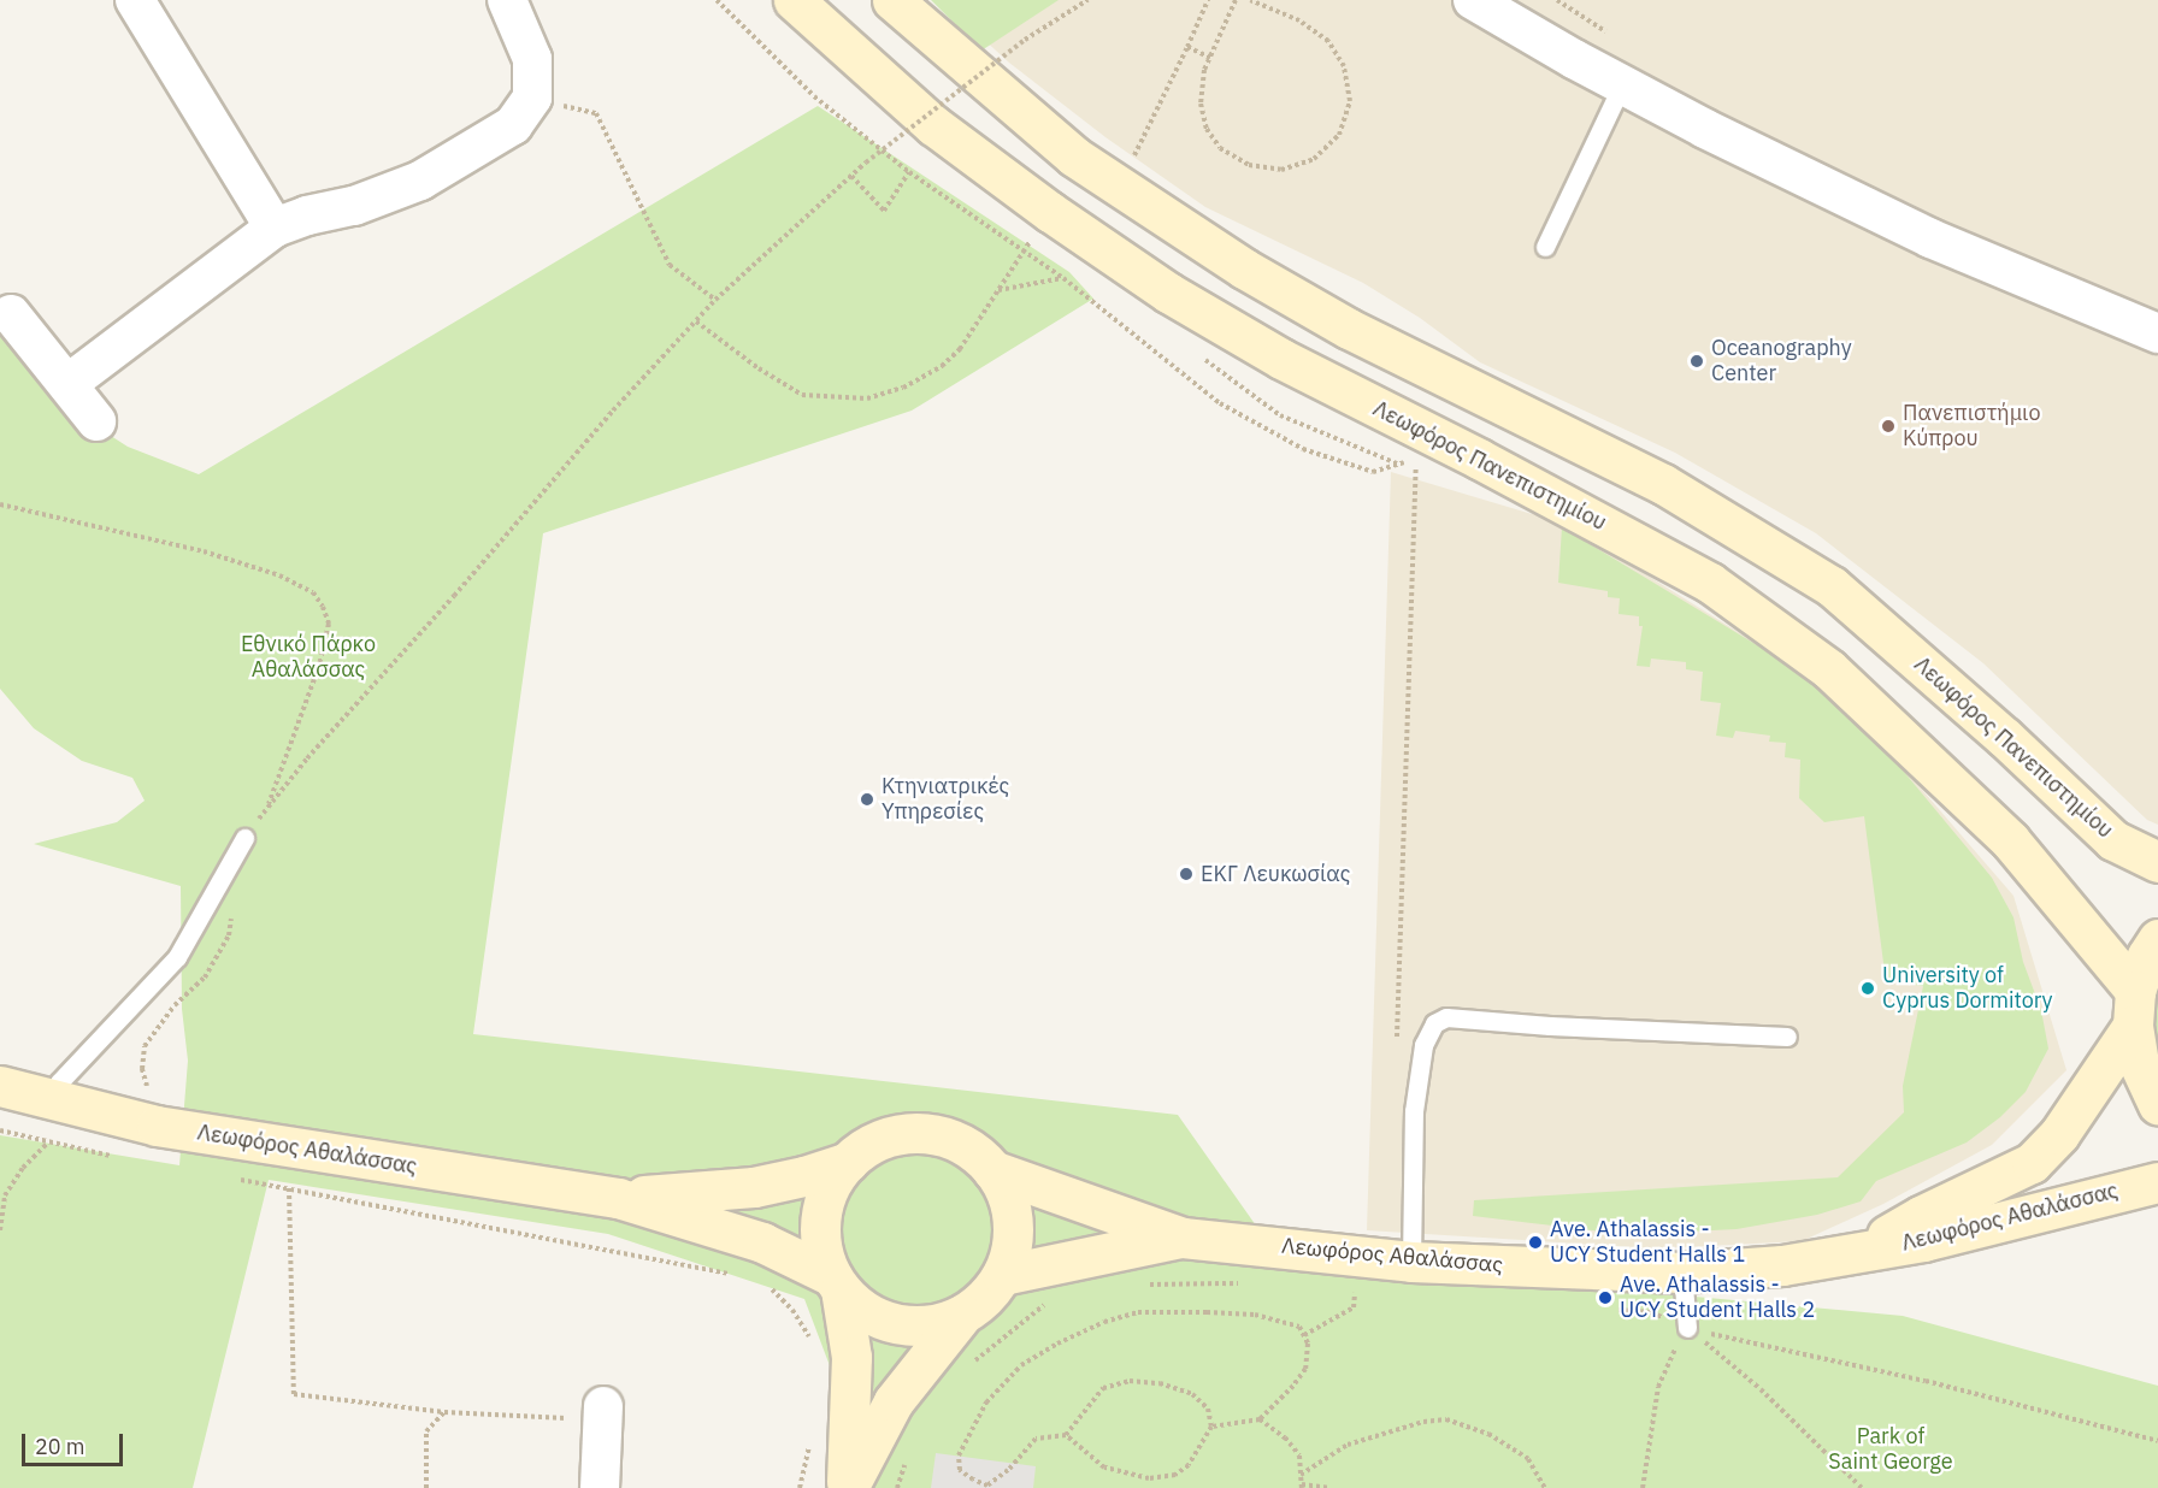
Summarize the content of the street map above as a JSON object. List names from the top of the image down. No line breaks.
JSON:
{"streets":{"main road":["Λεωφόρος Πανεπιστημίου","Λεωφόρος Αθαλάσσας"]},"crossings":[["Λεωφόρος Πανεπιστημίου","Λεωφόρος Αθαλάσσας"]],"parks":["Εθνικό Πάρκο Αθαλάσσας","Park of Saint George"],"places":["Oceanography Center","Πανεπιστήμιο Κύπρου","Κτηνιατρικές Υπηρεσίες","ΕΚΓ Λευκωσίας","University of Cyprus Dormitory","Ave. Athalassis - UCY Student Halls 1","Ave. Athalassis - UCY Student Halls 2"],"scale_bar":"20 m"}
